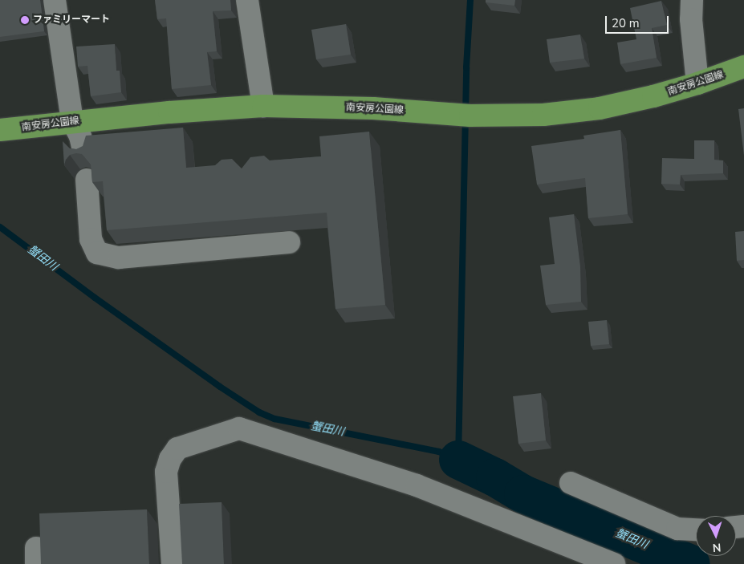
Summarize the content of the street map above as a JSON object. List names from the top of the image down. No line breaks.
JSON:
{"streets":{"main road":["南安房公園線"]},"water":["蟹田川"],"places":["ファミリーマート"],"scale_bar":"20 m","north":"bottom"}
